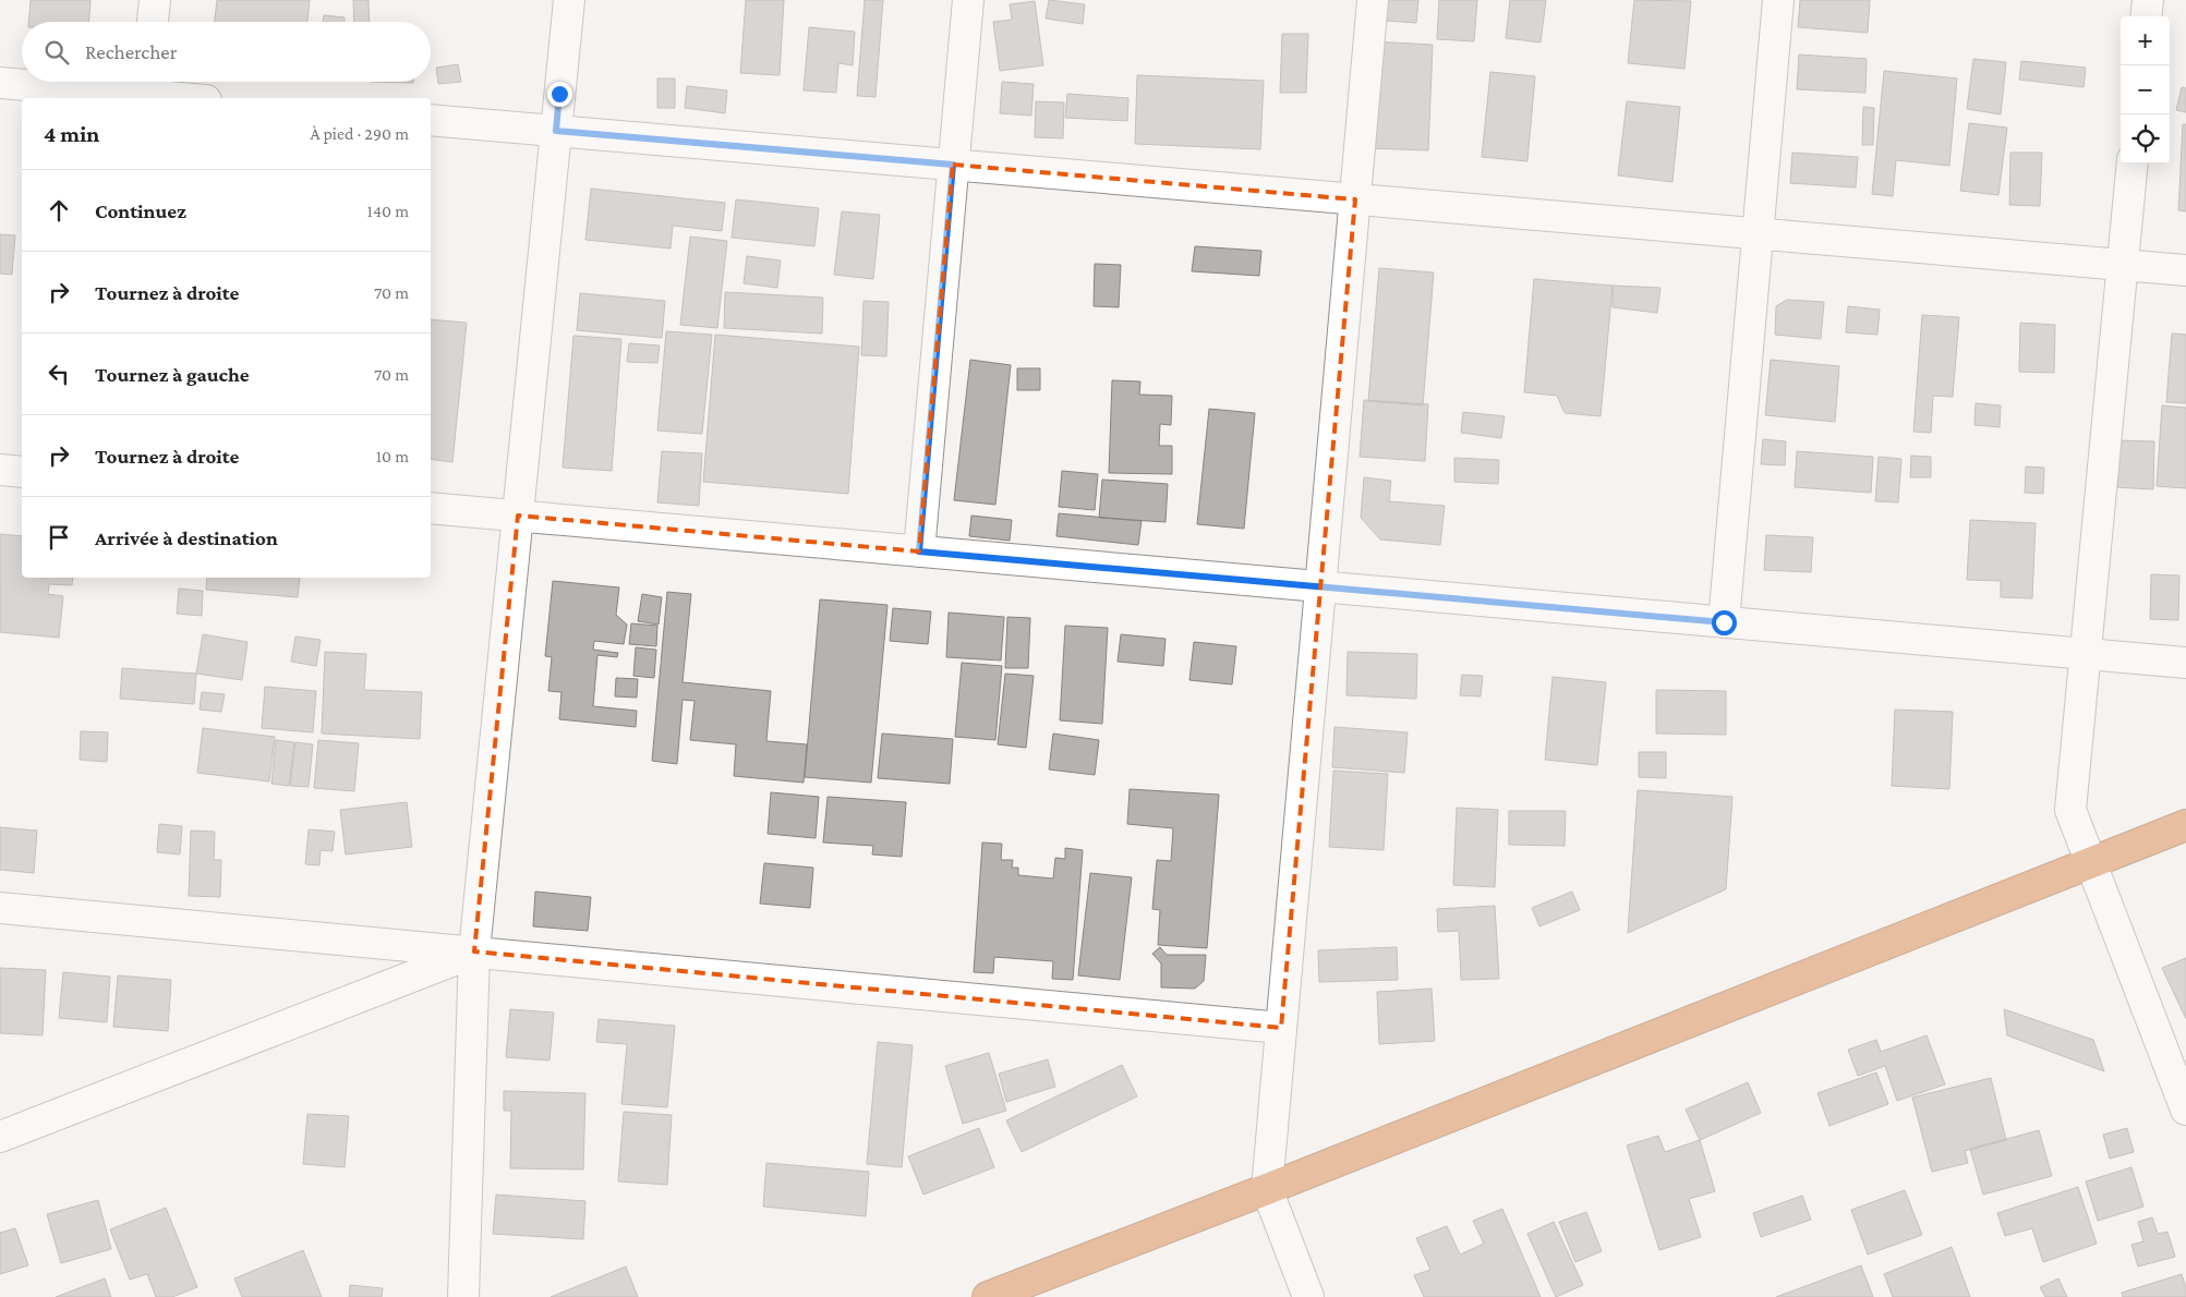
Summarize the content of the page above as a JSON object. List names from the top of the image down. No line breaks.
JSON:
{"page":{"map_buttons":["+","−"],"search":"Rechercher","heading":["4 min","À pied · 290 m"],"list":[["Continuez","140 m"],["Tournez à droite","70 m"],["Tournez à gauche","70 m"],["Tournez à droite","10 m"],"Arrivée à destination"]}}
